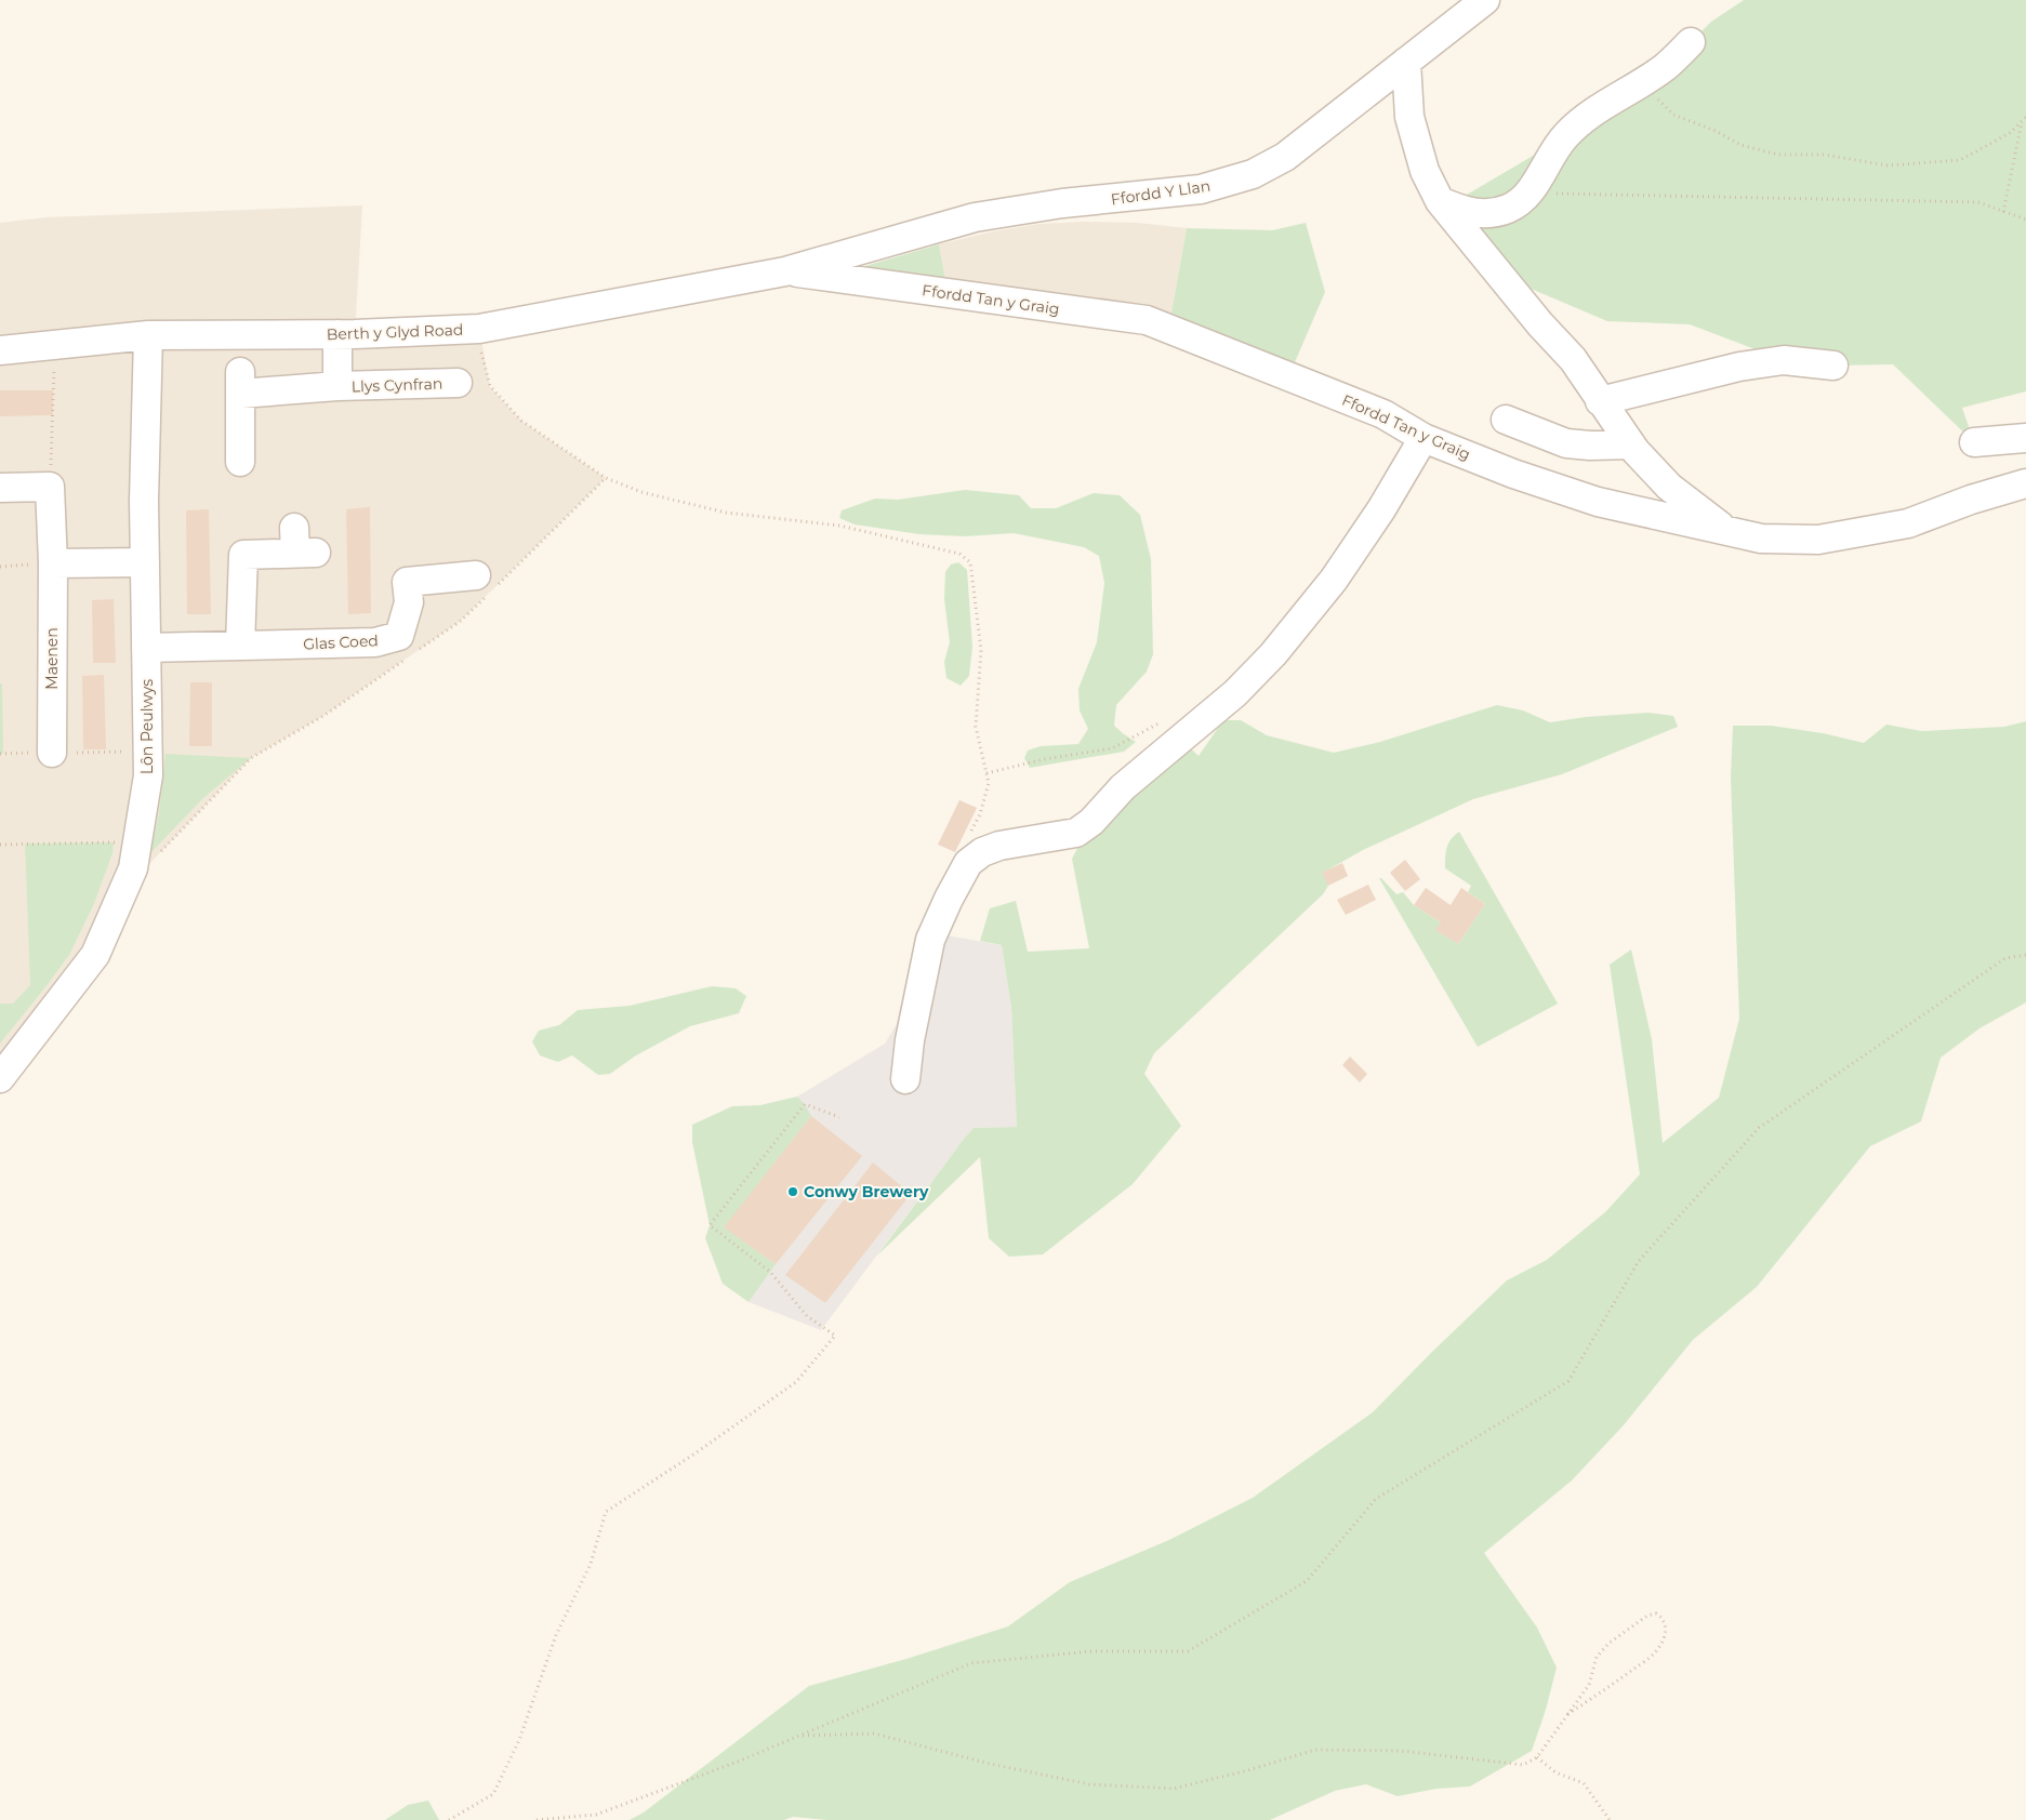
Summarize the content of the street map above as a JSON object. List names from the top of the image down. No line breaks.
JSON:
{"streets":{"street":["Ffordd Y Llan","Ffordd Tan y Graig","Berth y Glyd Road","Llys Cynfran","Glas Coed","Maenen","Lôn Peulwys"]},"crossings":[["Ffordd Y Llan","Ffordd Tan y Graig"],["Ffordd Y Llan","Berth y Glyd Road"],["Ffordd Tan y Graig","Berth y Glyd Road"],["Berth y Glyd Road","Llys Cynfran"],["Berth y Glyd Road","Lôn Peulwys"],["Glas Coed","Lôn Peulwys"]],"places":["Conwy Brewery"]}
